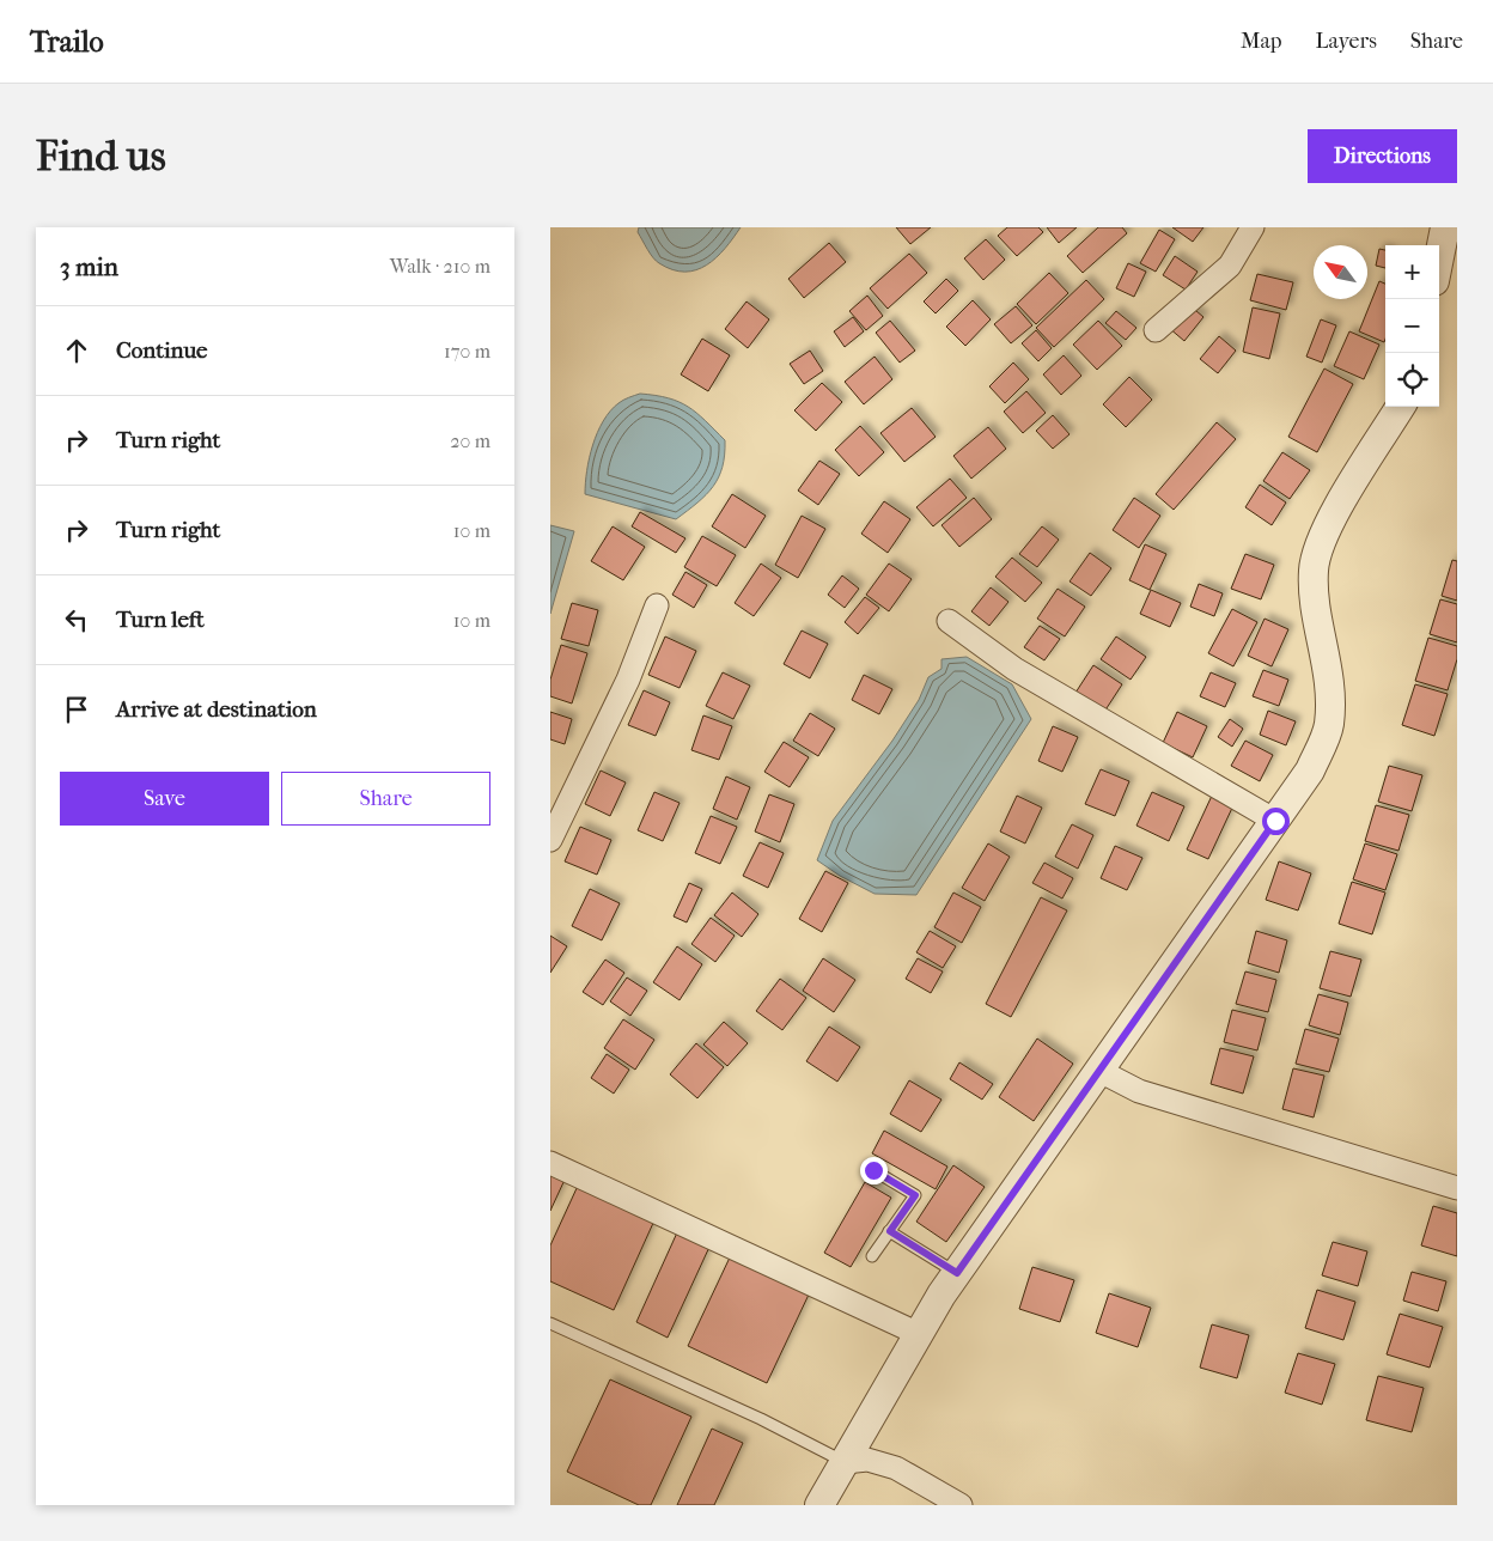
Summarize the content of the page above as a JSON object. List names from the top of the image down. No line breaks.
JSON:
{"north":"top left","page":{"header":"Trailo","nav":["Map","Layers","Share"],"buttons":["Directions",["Save","Share"]],"title":"Find us","heading":["3 min","Walk · 210 m"],"map_buttons":["+","−"],"list":[["Continue","170 m"],["Turn right","20 m"],["Turn right","10 m"],["Turn left","10 m"],"Arrive at destination"]}}
